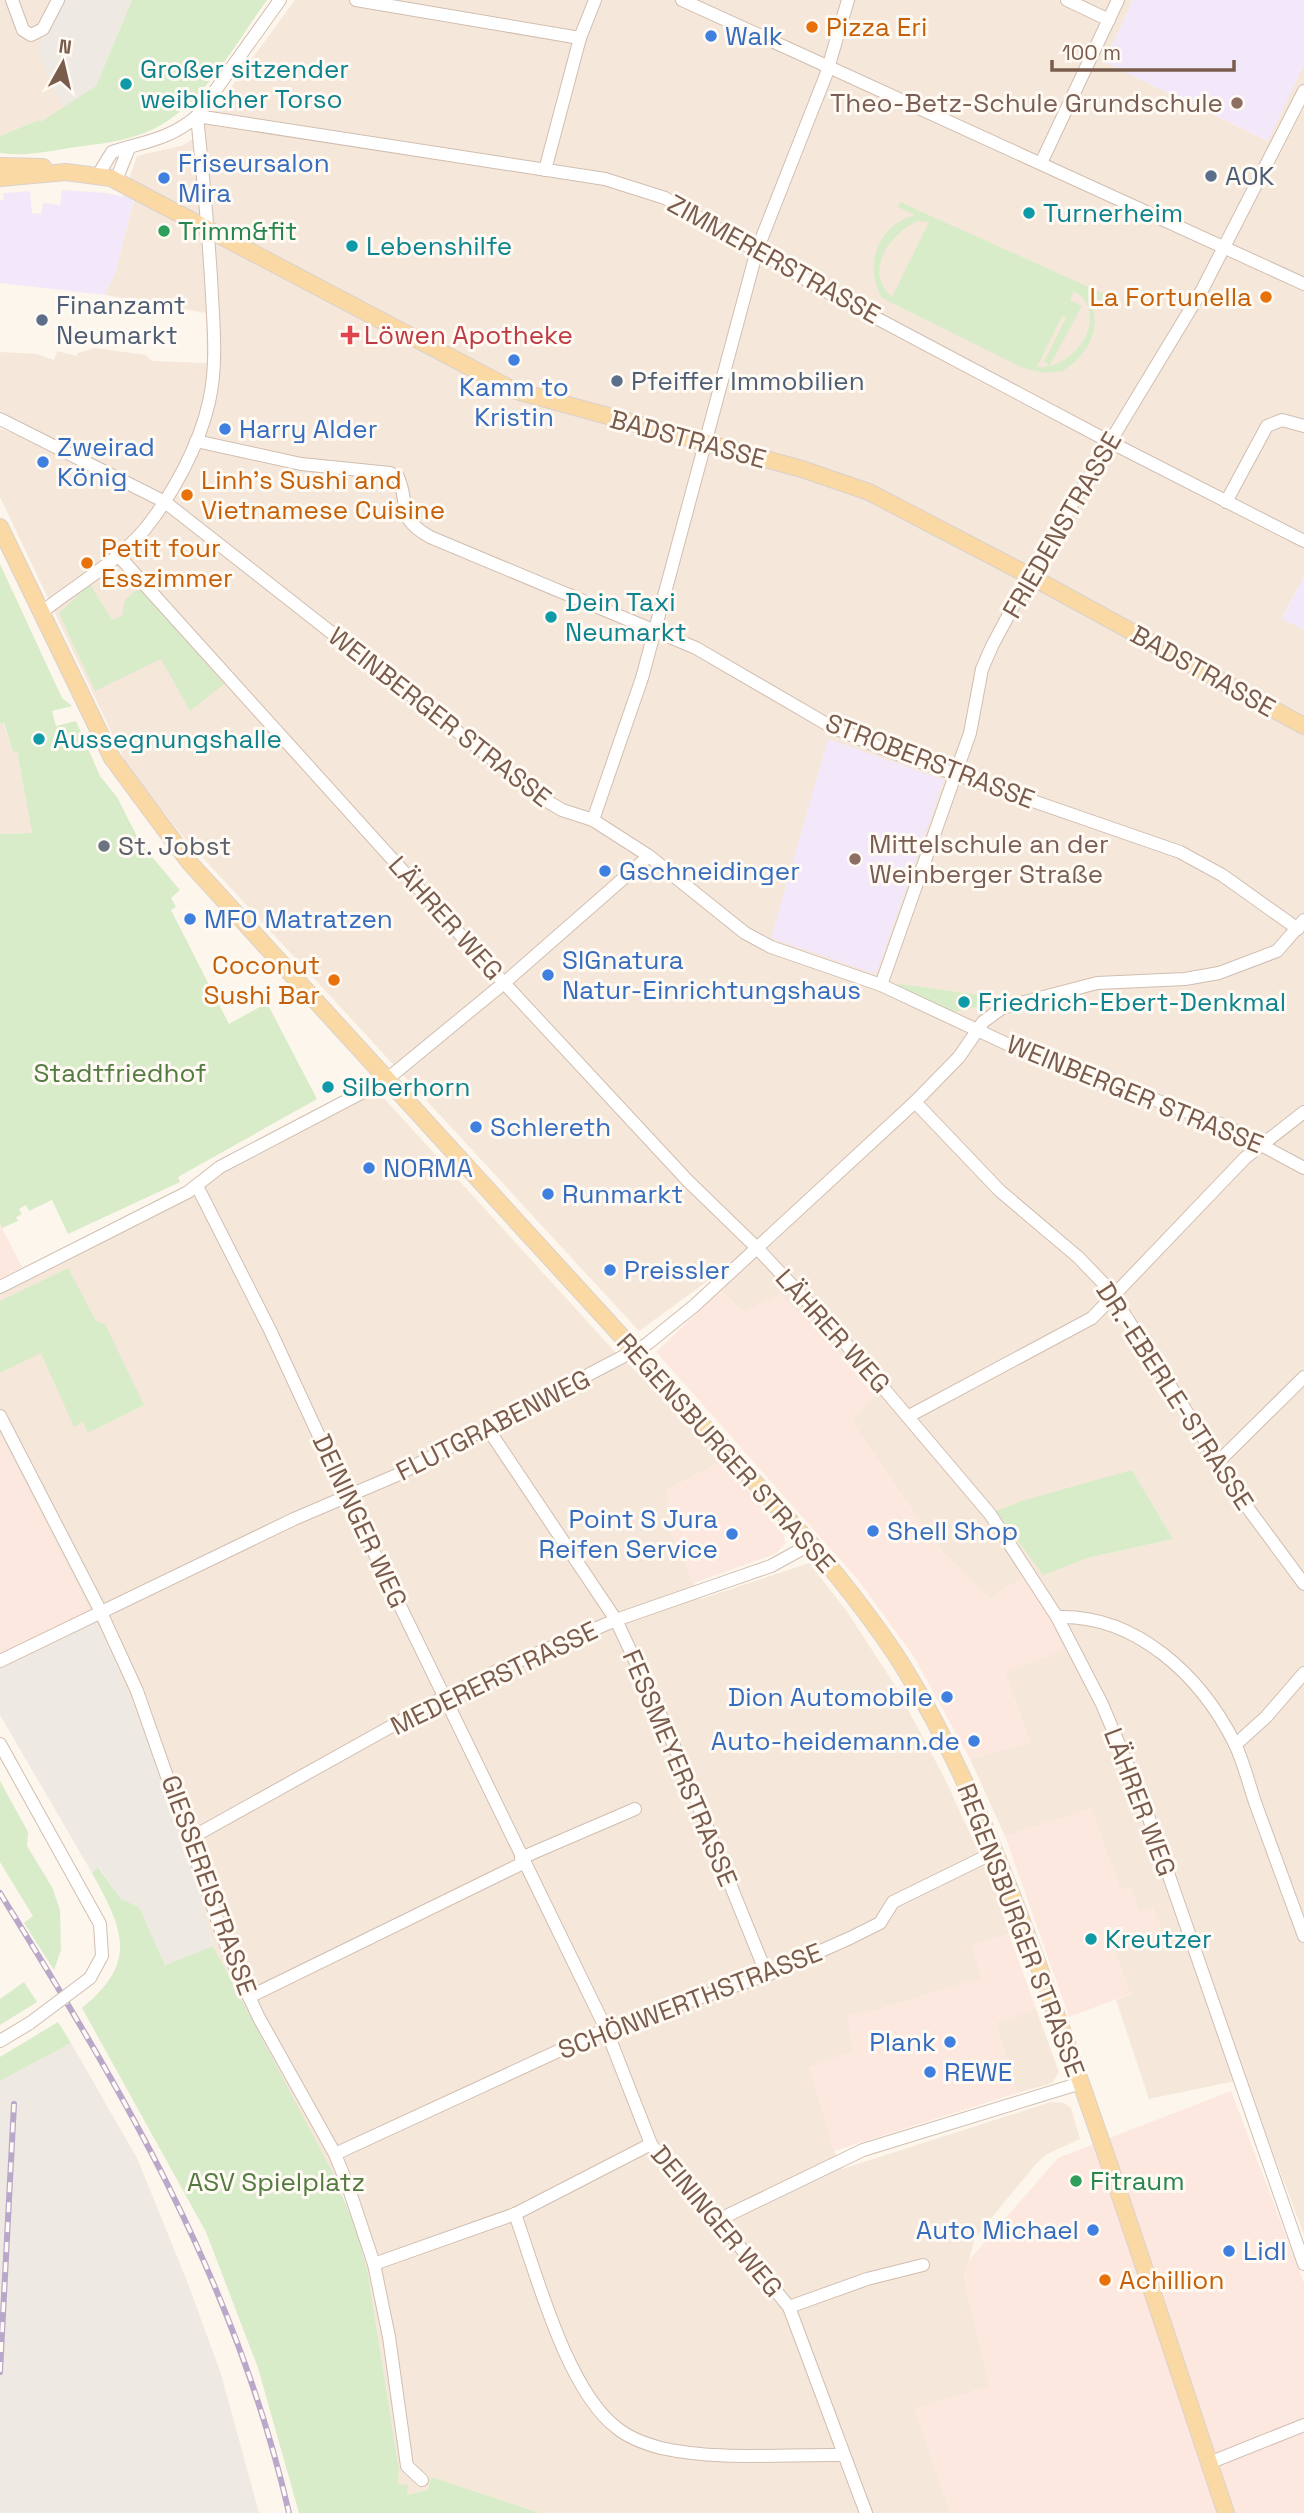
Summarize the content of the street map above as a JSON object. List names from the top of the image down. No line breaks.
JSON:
{"streets":{"main road":["BADSTRASSE","REGENSBURGER STRASSE"],"street":["ZIMMERERSTRASSE","FRIEDENSTRASSE","WEINBERGER STRASSE","STROBERSTRASSE","LÄHRER WEG","DR.-EBERLE-STRASSE","FLUTGRABENWEG","DEININGER WEG","MEDERERSTRASSE","FESSMEYERSTRASSE","GIESSEREISTRASSE","SCHÖNWERTHSTRASSE"]},"crossings":[["ZIMMERERSTRASSE","FRIEDENSTRASSE"],["BADSTRASSE","FRIEDENSTRASSE"],["FRIEDENSTRASSE","WEINBERGER STRASSE"],["FRIEDENSTRASSE","STROBERSTRASSE"],["WEINBERGER STRASSE","FLUTGRABENWEG"],["STROBERSTRASSE","FLUTGRABENWEG"],["LÄHRER WEG","FLUTGRABENWEG"],["DR.-EBERLE-STRASSE","FLUTGRABENWEG"],["FLUTGRABENWEG","REGENSBURGER STRASSE"],["FLUTGRABENWEG","DEININGER WEG"],["FLUTGRABENWEG","FESSMEYERSTRASSE"],["FLUTGRABENWEG","GIESSEREISTRASSE"],["REGENSBURGER STRASSE","MEDERERSTRASSE"],["REGENSBURGER STRASSE","SCHÖNWERTHSTRASSE"],["DEININGER WEG","MEDERERSTRASSE"],["DEININGER WEG","SCHÖNWERTHSTRASSE"],["MEDERERSTRASSE","FESSMEYERSTRASSE"],["MEDERERSTRASSE","GIESSEREISTRASSE"],["FESSMEYERSTRASSE","SCHÖNWERTHSTRASSE"],["GIESSEREISTRASSE","SCHÖNWERTHSTRASSE"]],"parks":["Stadtfriedhof","ASV Spielplatz"],"places":{"other":["Pizza Eri","Walk","Großer sitzender weiblicher Torso","Theo-Betz-Schule Grundschule","AOK","Friseursalon Mira","Turnerheim","Trimm&fit","Lebenshilfe","La Fortunella","Finanzamt Neumarkt","Kamm to Kristin","Pfeiffer Immobilien","Harry Alder","Zweirad König","Linh's Sushi and Vietnamese Cuisine","Petit four Esszimmer","Dein Taxi Neumarkt","Aussegnungshalle","St. Jobst","Mittelschule an der Weinberger Straße","Gschneidinger","MFO Matratzen","SIGnatura Natur-Einrichtungshaus","Coconut Sushi Bar","Friedrich-Ebert-Denkmal","Silberhorn","Schlereth","NORMA","Runmarkt","Preissler","Shell Shop","Point S Jura Reifen Service","Dion Automobile","Auto-heidemann.de","Kreutzer","Plank","REWE","Fitraum","Auto Michael","Lidl","Achillion"],"health":["Löwen Apotheke"]},"scale_bar":"100 m","north":"top"}
